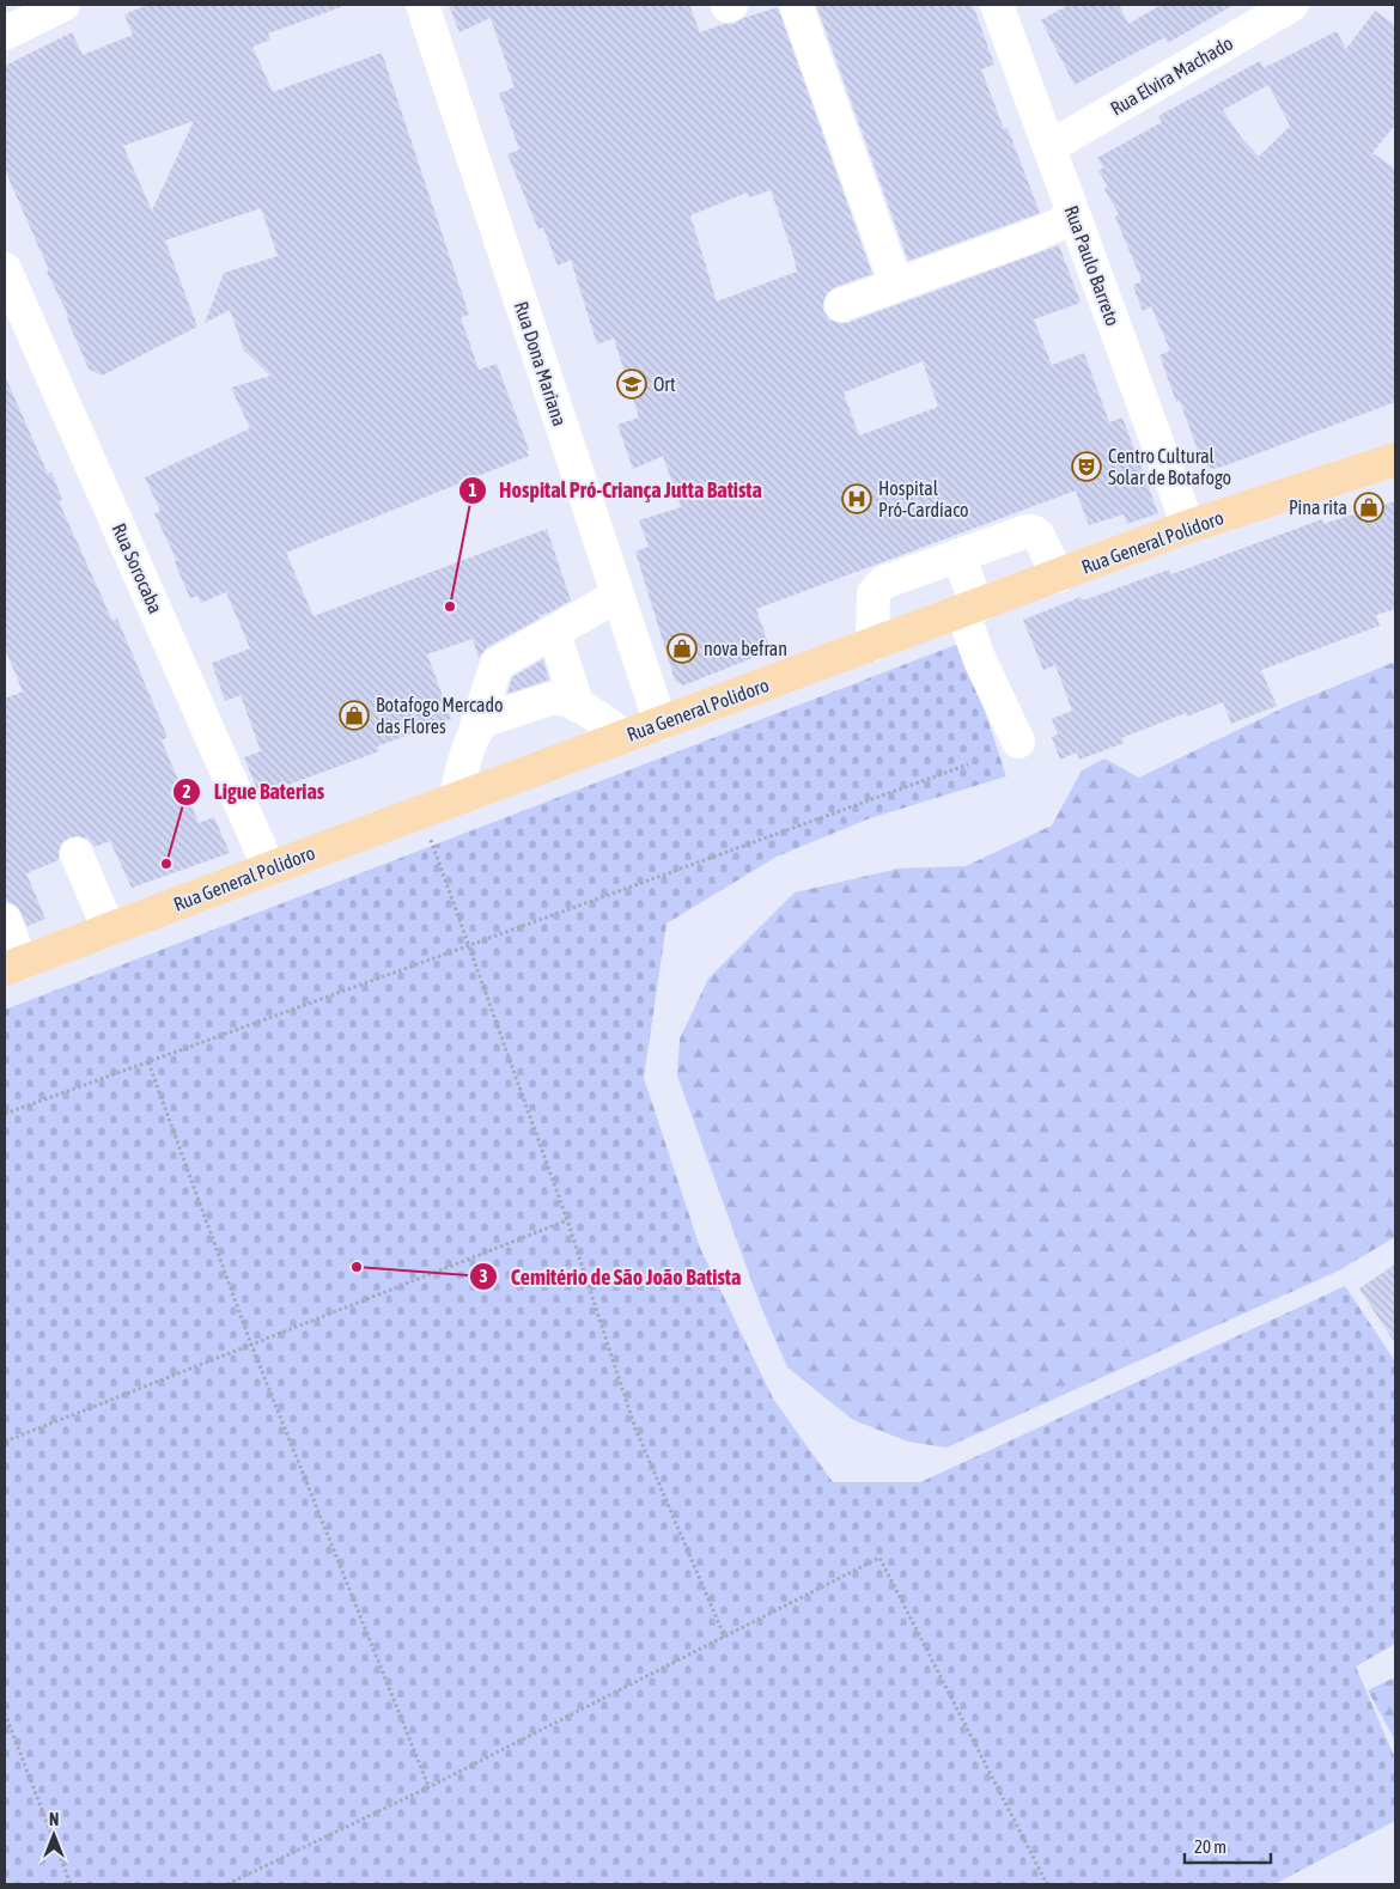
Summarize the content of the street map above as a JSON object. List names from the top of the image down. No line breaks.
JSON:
{"streets":{"main road":["Rua General Polidoro"],"street":["Rua Elvira Machado","Rua Paulo Barreto","Rua Dona Mariana","Rua Sorocaba"]},"crossings":[["Rua Elvira Machado","Rua Paulo Barreto"],["Rua Paulo Barreto","Rua General Polidoro"],["Rua Dona Mariana","Rua General Polidoro"],["Rua General Polidoro","Rua Sorocaba"]],"places":{"school or university":["Ort"],"theatre":["Centro Cultural Solar de Botafogo"],"hospital":["Hospital Pró-Cardíaco"],"shop":["Pina rita","nova befran","Botafogo Mercado das Flores"],"other":["Hospital Pró-Criança Jutta Batista","Ligue Baterias","Cemitério de São João Batista"]},"scale_bar":"20 m","north":"top"}
